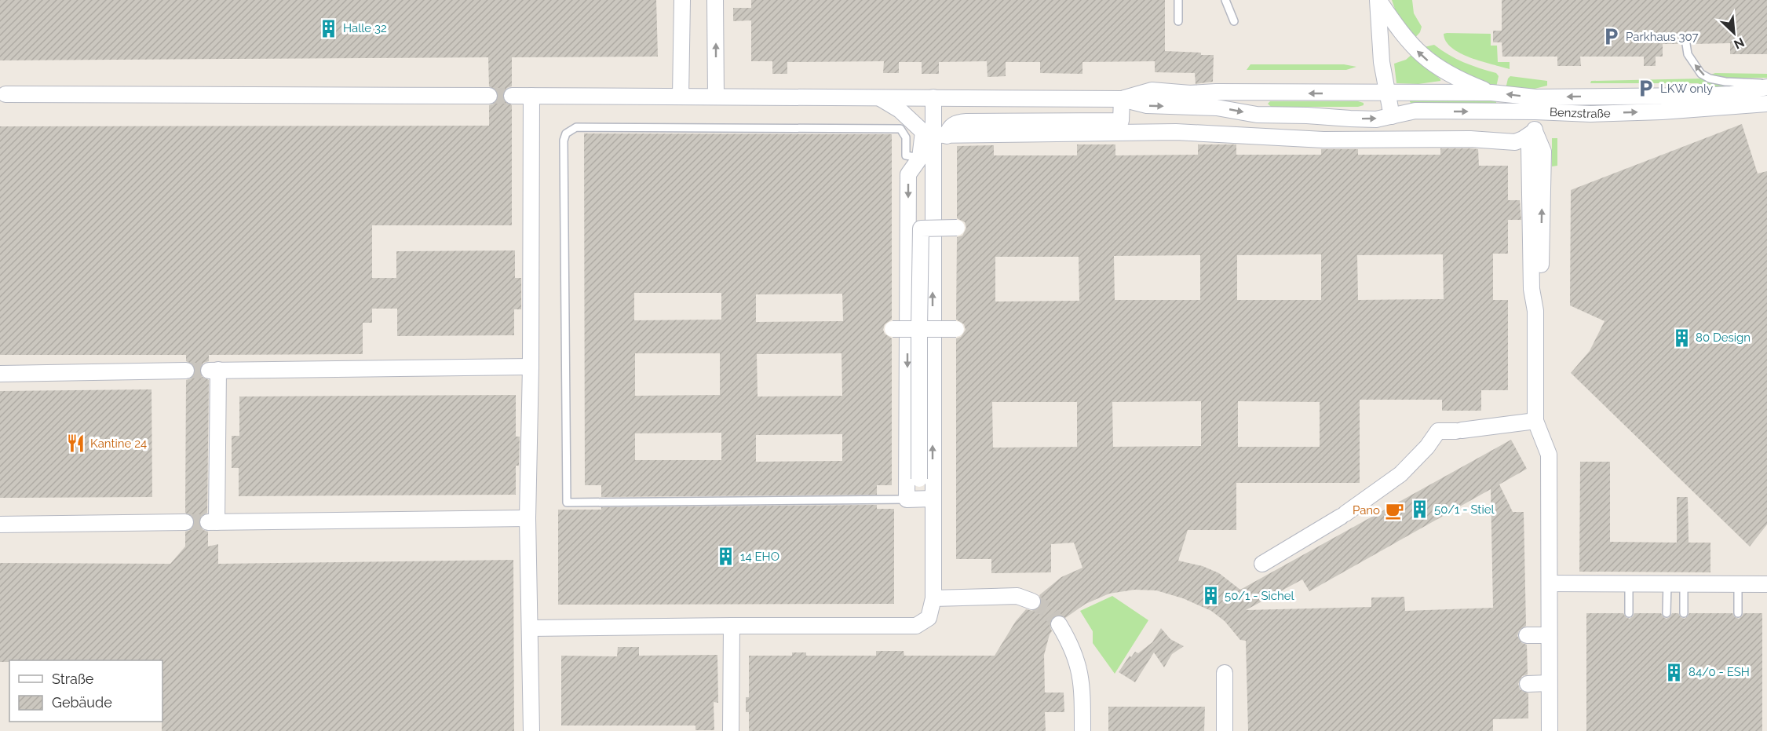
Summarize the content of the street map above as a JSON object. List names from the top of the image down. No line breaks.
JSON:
{"streets":{"street":["Benzstraße"]},"places":{"building":["Halle 32","80 Design","50/1 - Stiel","14 EHO","50/1 - Sichel","84/0 - ESH"],"parking":["Parkhaus 307","LKW only"],"restaurant":["Kantine 24"],"cafe":["Pano"]},"legend":["Straße","Gebäude"],"north":"bottom right"}
